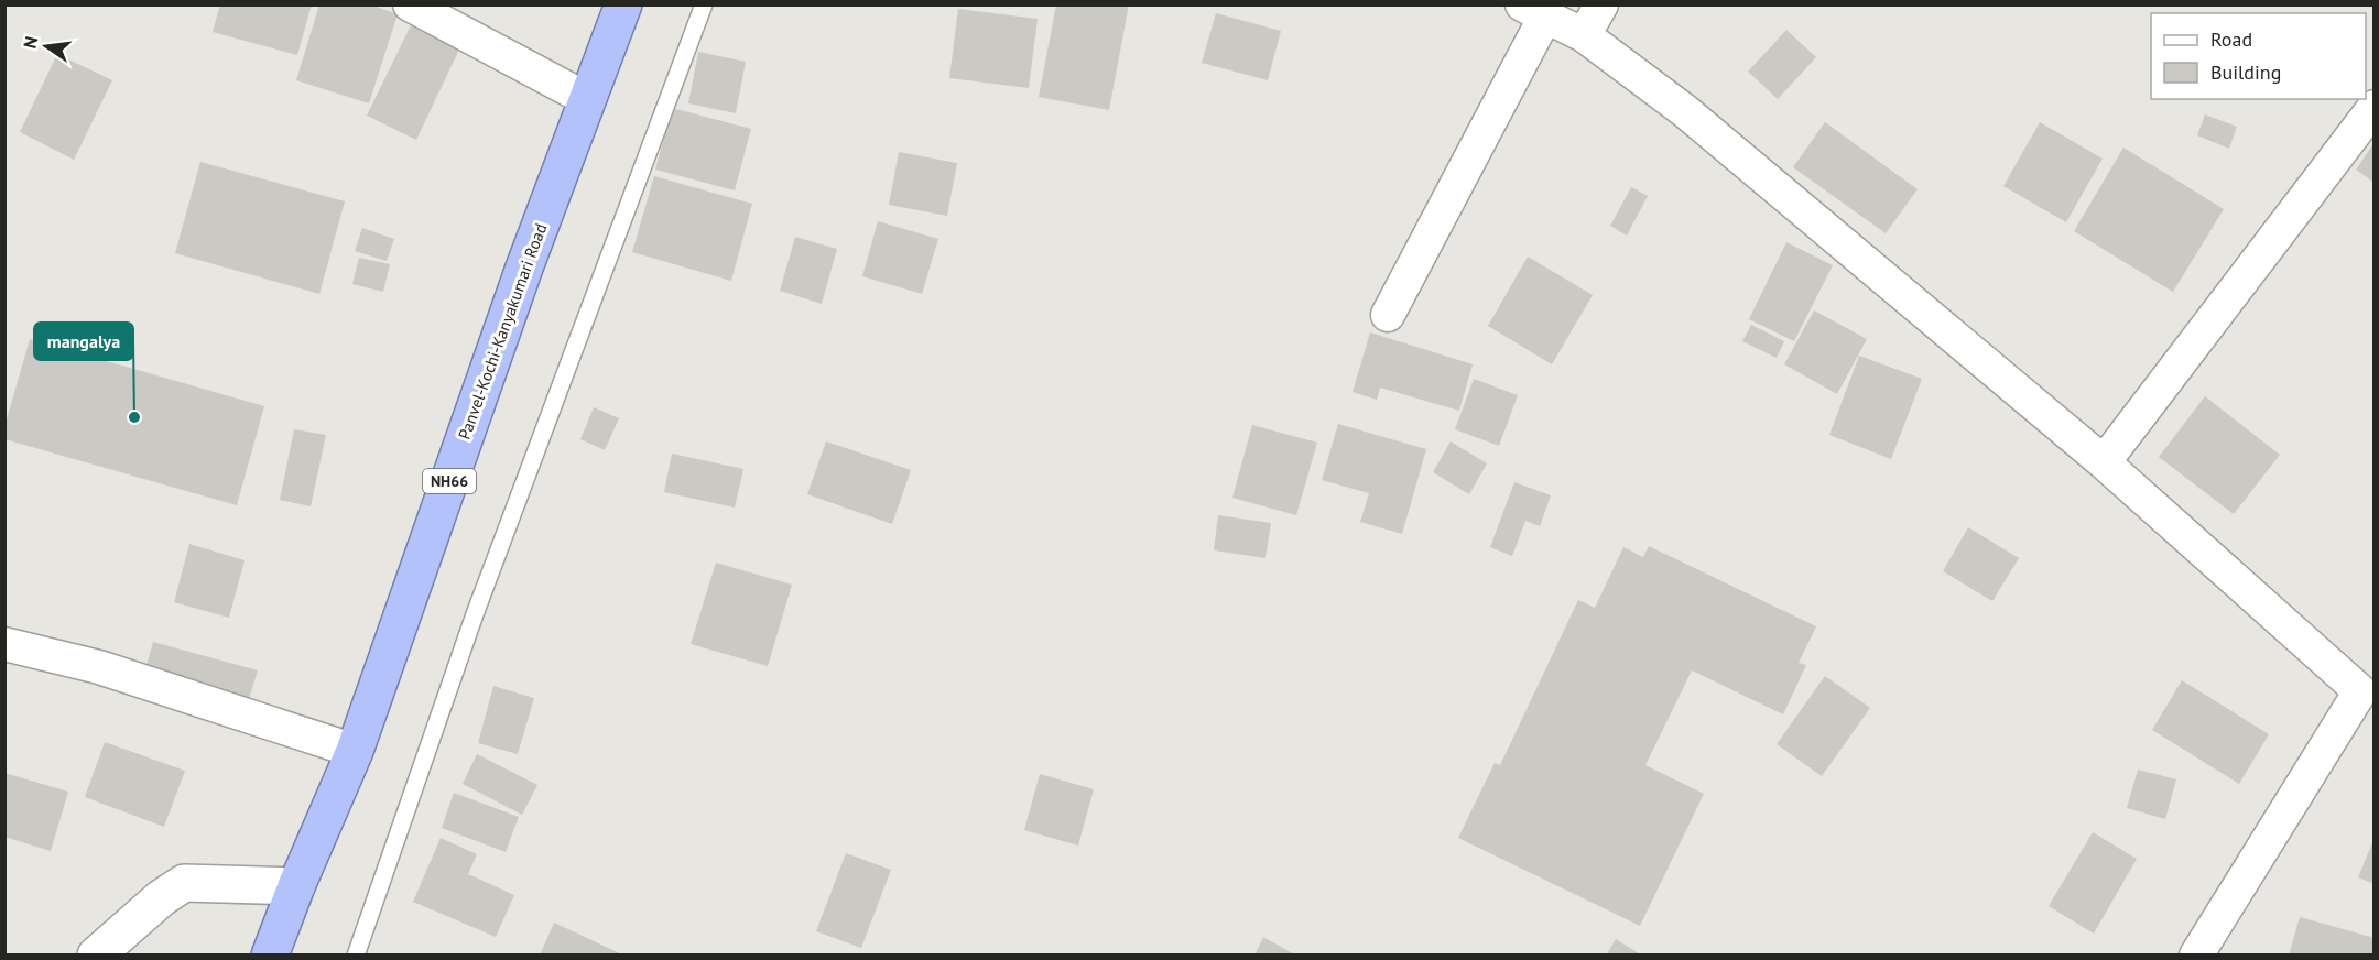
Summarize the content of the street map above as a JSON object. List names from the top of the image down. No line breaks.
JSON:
{"streets":{"highway":["Panvel-Kochi-Kanyakumari Road","NH66"]},"places":["mangalya"],"legend":["Road","Building"],"north":"left"}
